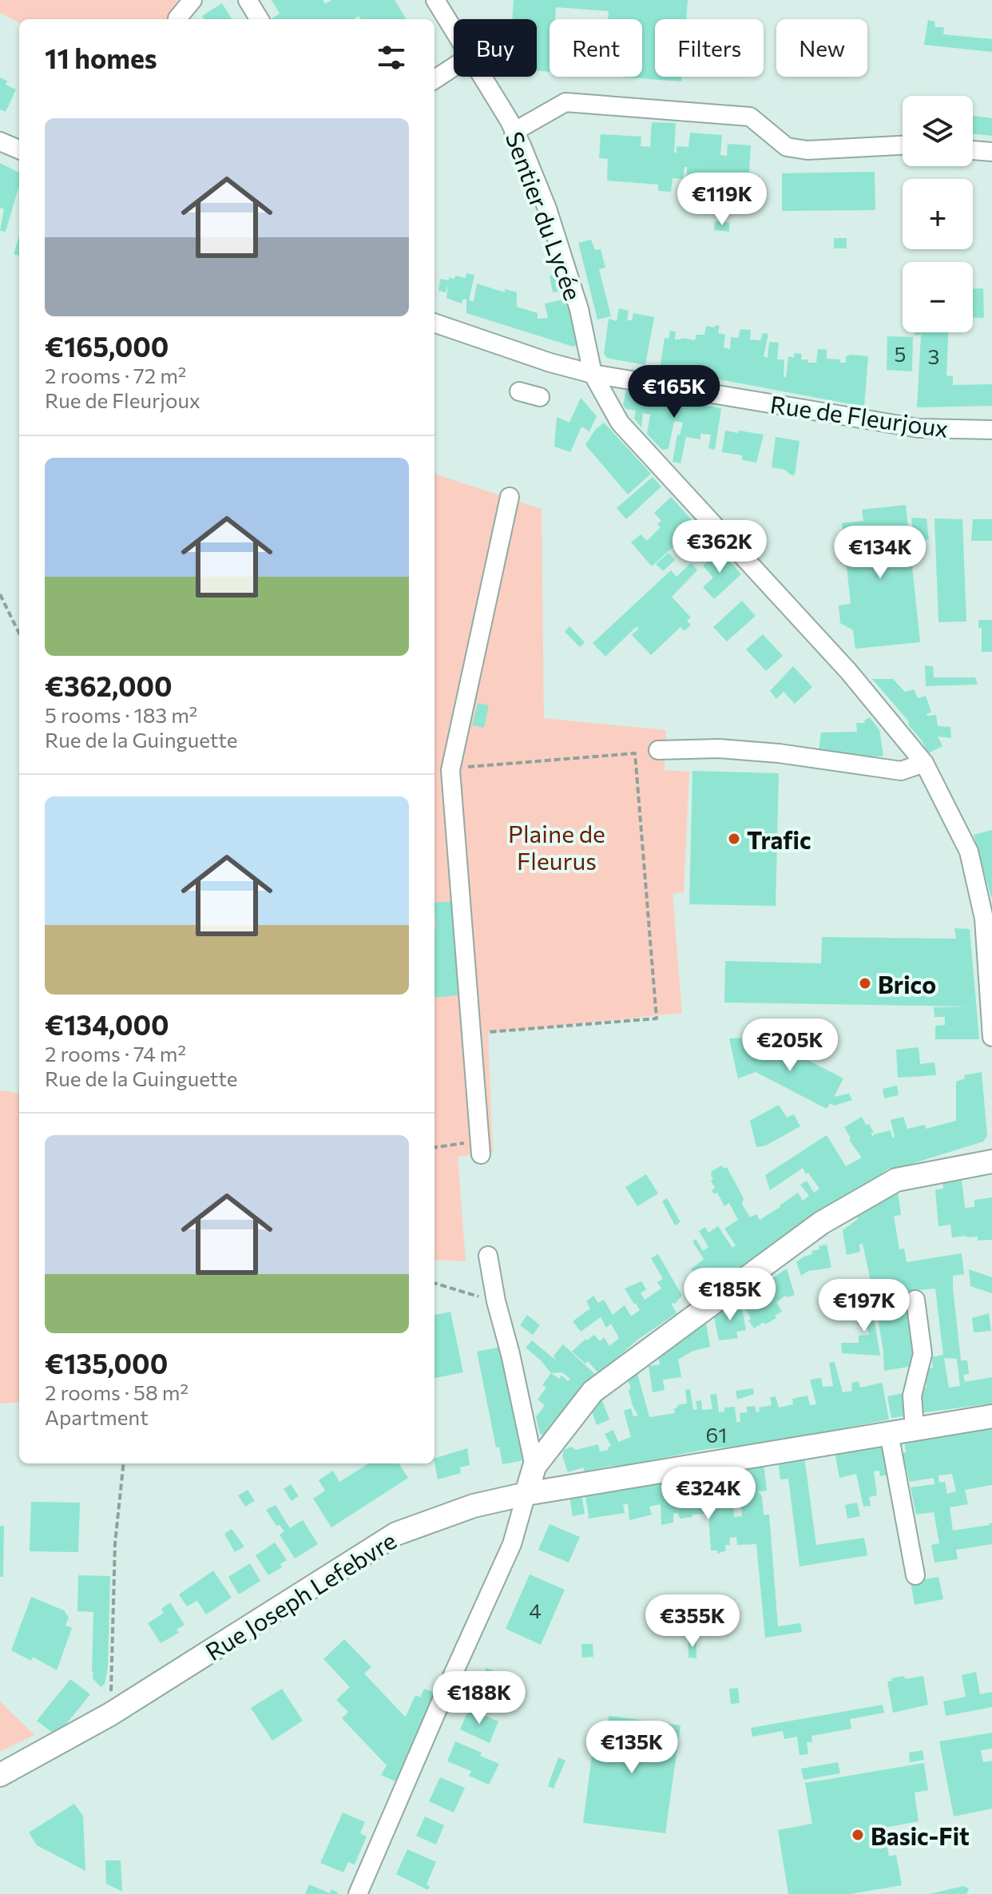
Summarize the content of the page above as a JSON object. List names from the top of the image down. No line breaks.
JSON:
{"streets":{"main road":["Rue Joseph Lefebvre"],"street":["Sentier du Lycée","Rue de Fleurjoux"]},"crossings":[["Sentier du Lycée","Rue de Fleurjoux"]],"parks":["Plaine de Fleurus"],"places":["Trafic","Brico","Basic-Fit"],"house_numbers":["5","3","61","4"],"page":{"chip":["Buy","Rent","Filters","New"],"heading":"11 homes","map_buttons":["+","−"],"list":[{"name":"€165,000","note":"2 rooms · 72 m² · Rue de Fleurjoux"},{"name":"€362,000","note":"5 rooms · 183 m² · Rue de la Guinguette"},{"name":"€134,000","note":"2 rooms · 74 m² · Rue de la Guinguette"},{"name":"€135,000","note":"2 rooms · 58 m² · Apartment"}],"price":["€119K","€165K","€362K","€134K","€205K","€185K","€197K","€324K","€355K","€188K","€135K"]}}
